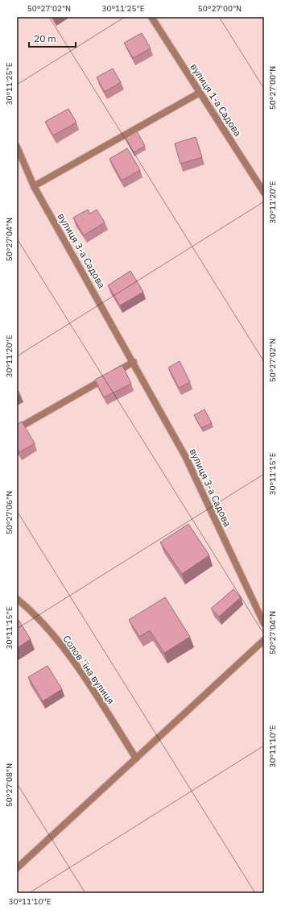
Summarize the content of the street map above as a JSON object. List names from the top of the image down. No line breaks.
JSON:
{"streets":{"street":["вулиця 1-а Садова","вулиця 3-а Садова","Соловʼїна вулиця"]},"scale_bar":"20 m","coordinates":["50°27'02\"N","30°11'25\"E","50°27'00\"N","30°11'20\"E","50°27'04\"N","30°11'15\"E","50°27'06\"N","30°11'10\"E","50°27'08\"N"]}
